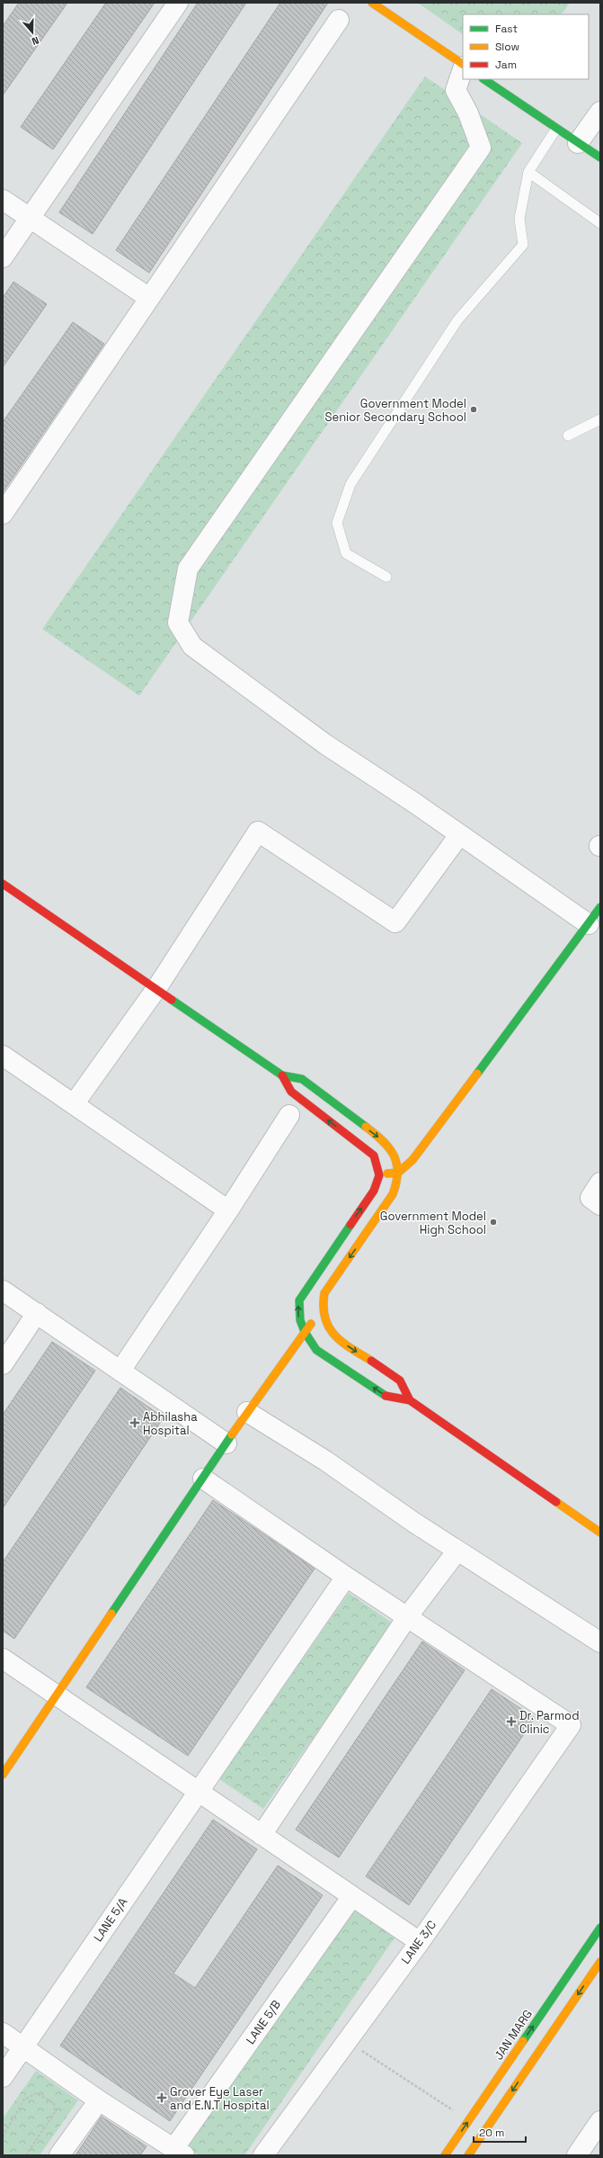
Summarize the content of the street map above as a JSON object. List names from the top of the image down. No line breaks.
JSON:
{"streets":{"street":["LANE 5/A","LANE 3/C","LANE 5/B","JAN MARG"]},"places":{"other":["Government Model Senior Secondary School","Government Model High School"],"health":["Abhilasha Hospital","Dr. Parmod Clinic","Grover Eye Laser and E.N.T Hospital"]},"legend":["Fast","Slow","Jam"],"scale_bar":"20 m","north":"bottom"}
